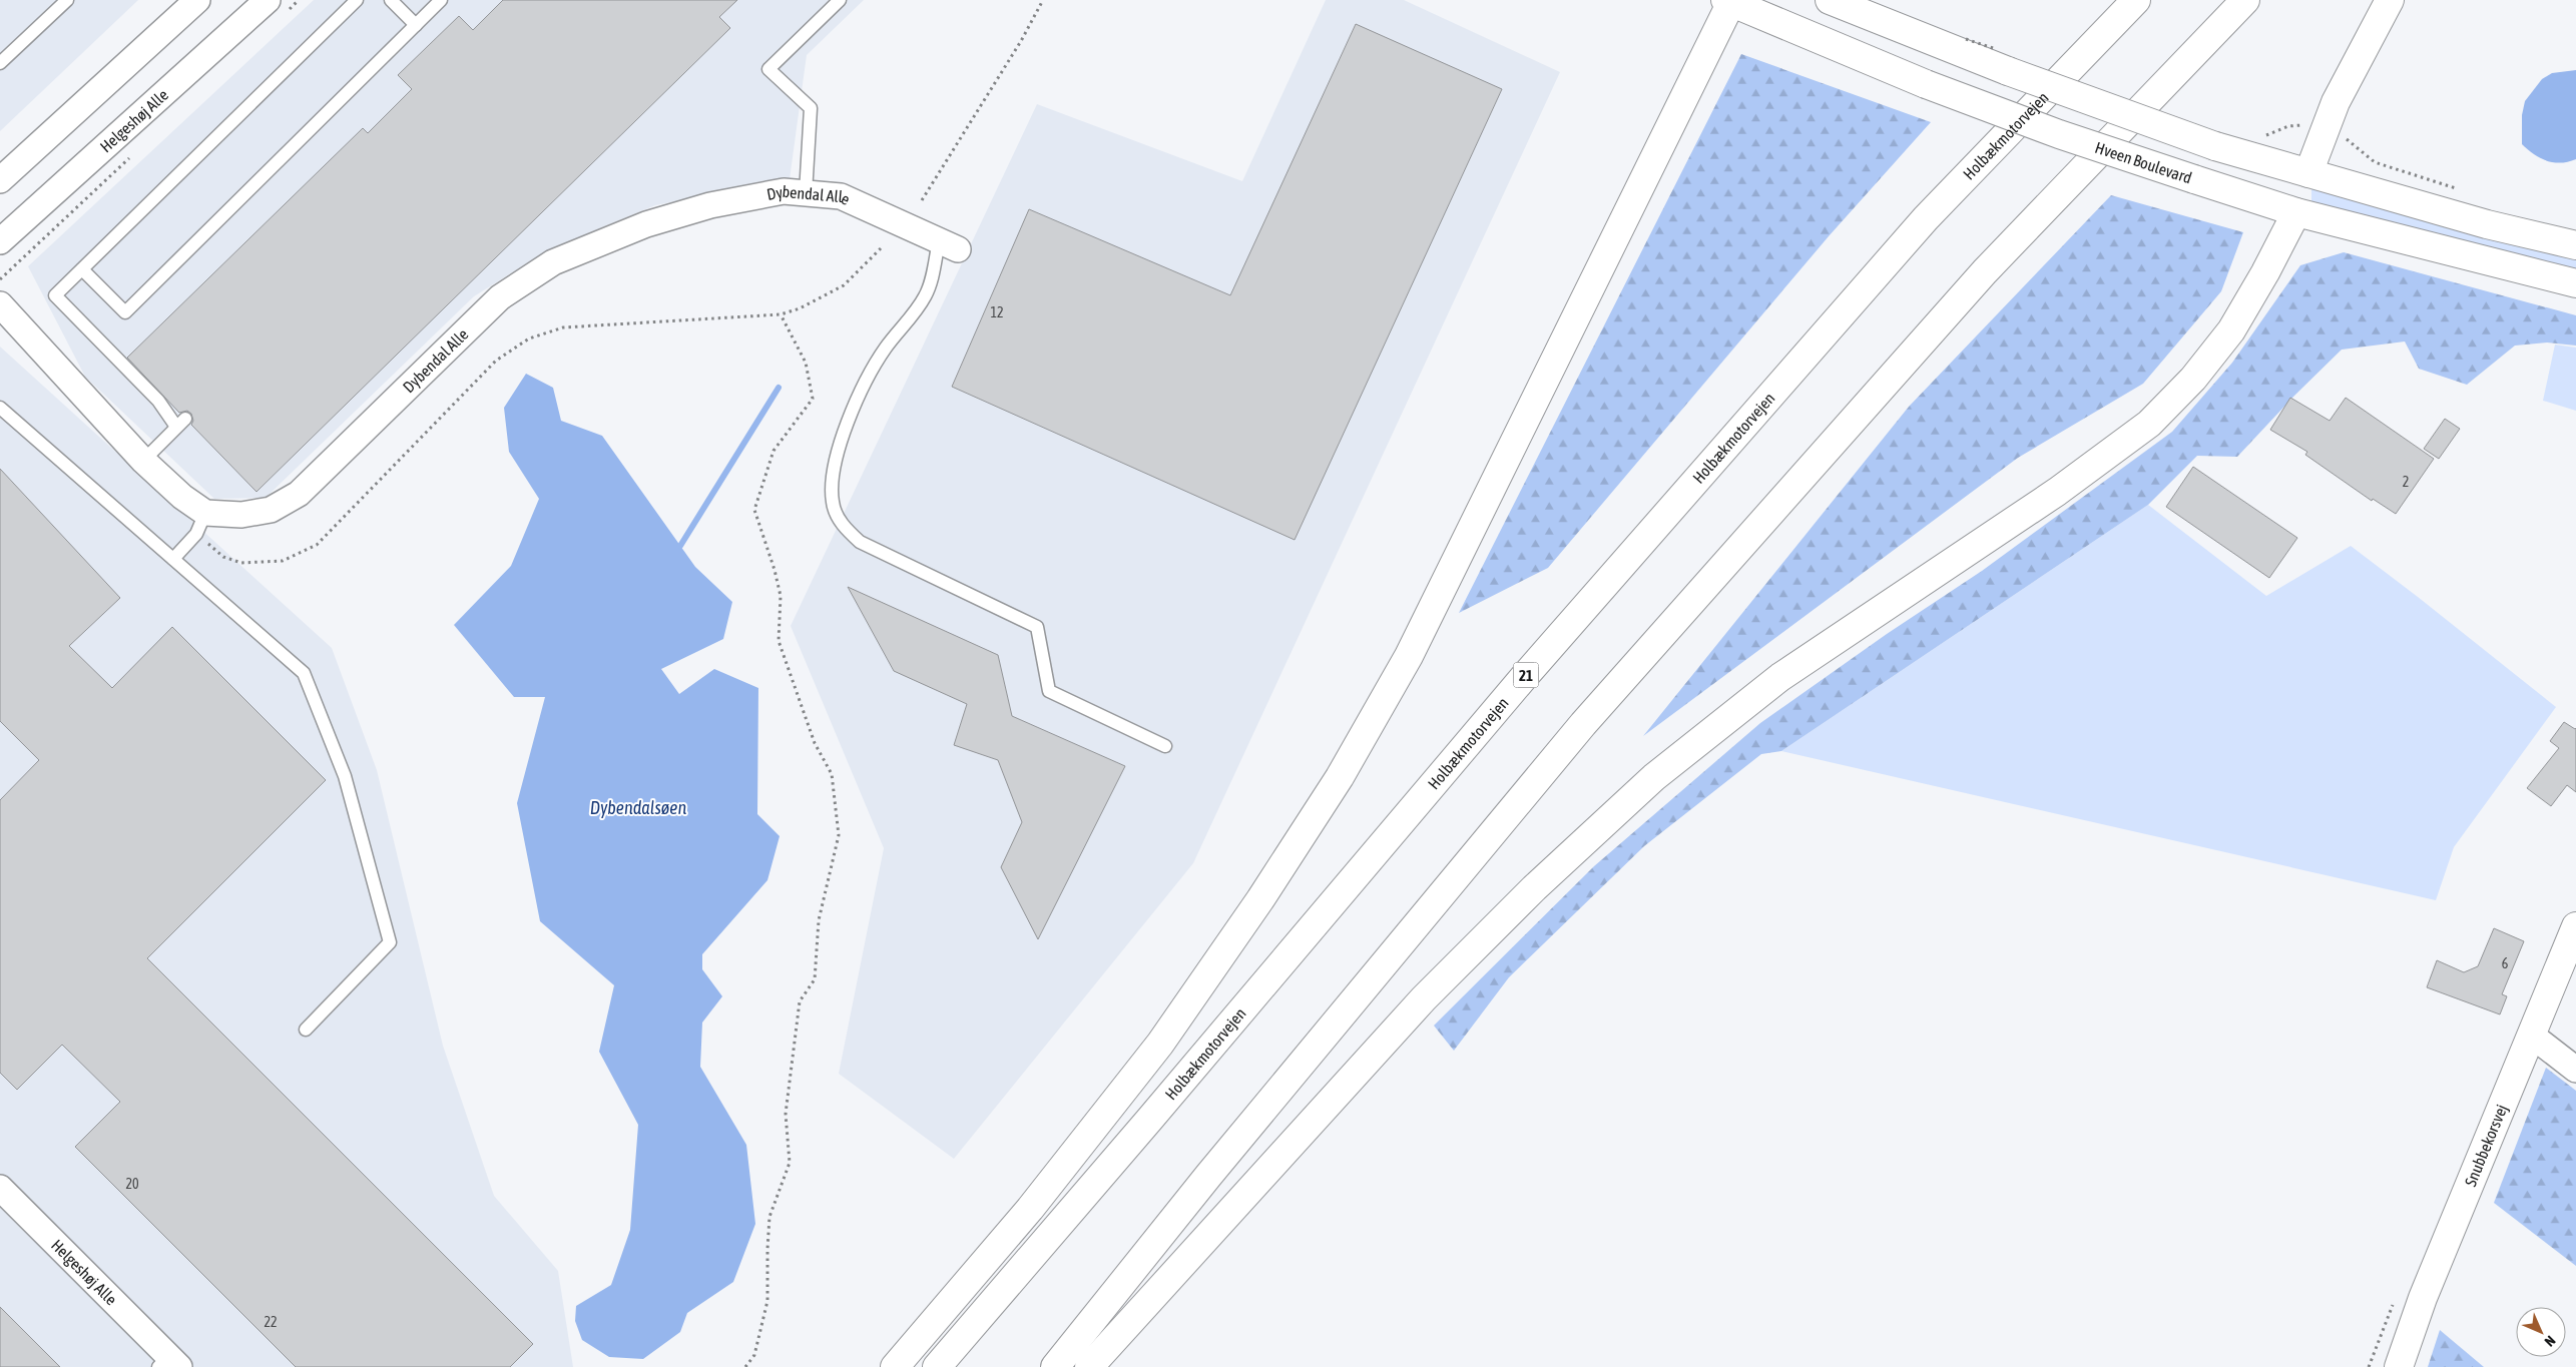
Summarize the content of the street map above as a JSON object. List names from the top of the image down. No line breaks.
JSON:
{"streets":{"main road":["Holbækmotorvejen","Hveen Boulevard","21","Snubbekorsvej"],"street":["Helgeshøj Alle","Dybendal Alle"]},"water":["Dybendalsøen"],"house_numbers":["12","2","6","20","22"],"north":"bottom right"}
